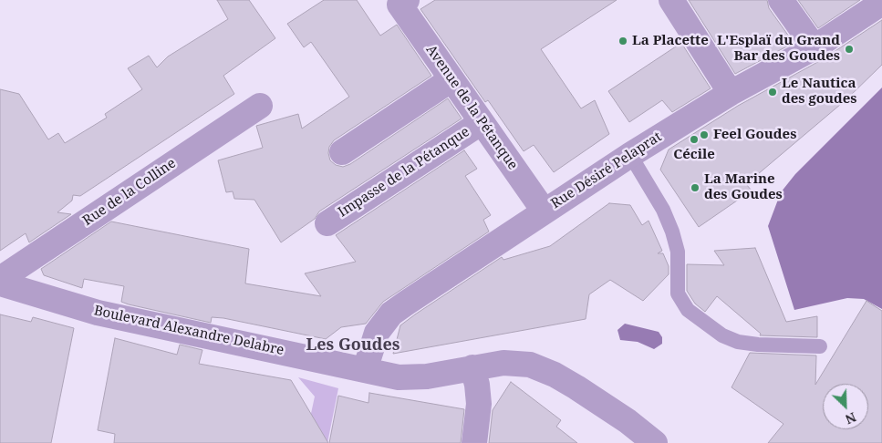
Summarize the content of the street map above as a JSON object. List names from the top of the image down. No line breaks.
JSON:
{"streets":{"street":["Avenue de la Pétanque","Rue Désiré Pelaprat","Impasse de la Pétanque","Rue de la Colline","Boulevard Alexandre Delabre"]},"crossings":[["Avenue de la Pétanque","Rue Désiré Pelaprat"],["Avenue de la Pétanque","Impasse de la Pétanque"],["Rue Désiré Pelaprat","Boulevard Alexandre Delabre"]],"districts":["Les Goudes"],"places":["La Placette","L'Esplaï du Grand Bar des Goudes","Le Nautica des goudes","Feel Goudes","Cécile","La Marine des Goudes"],"north":"bottom right"}
